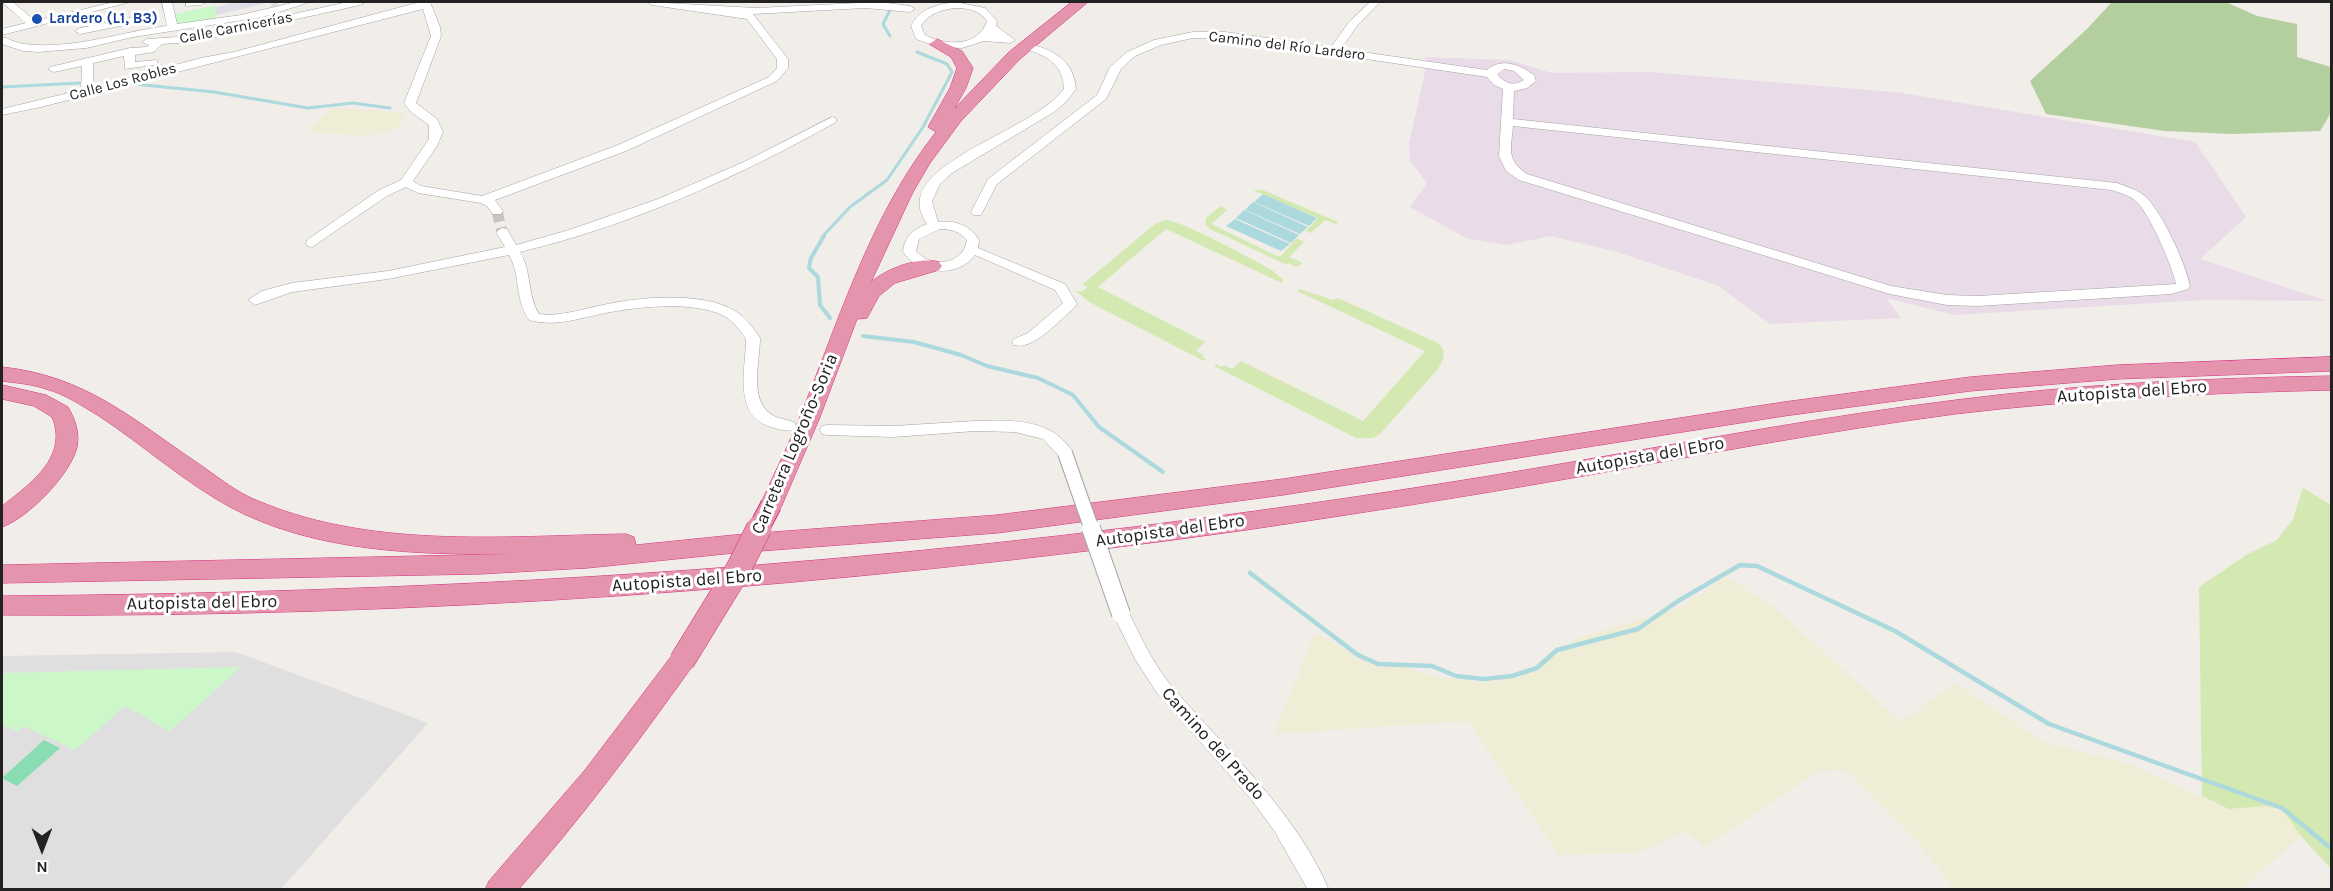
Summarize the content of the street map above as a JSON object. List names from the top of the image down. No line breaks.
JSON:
{"streets":{"highway":["Autopista del Ebro","Carretera Logroño-Soria"],"street":["Calle Carnicerías","Camino del Río Lardero","Calle Los Robles","Camino del Prado"]},"places":["Lardero (L1, B3)"],"north":"bottom"}
